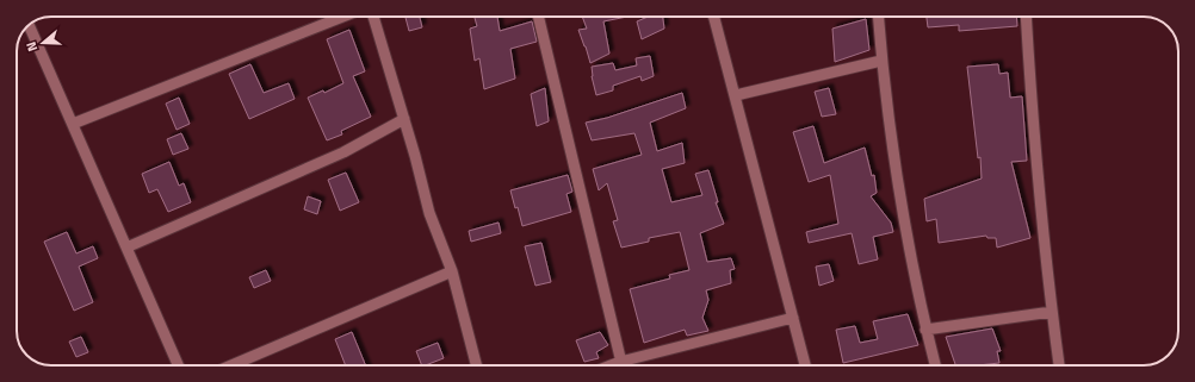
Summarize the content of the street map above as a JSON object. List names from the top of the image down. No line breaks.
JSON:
{"north":"left"}
